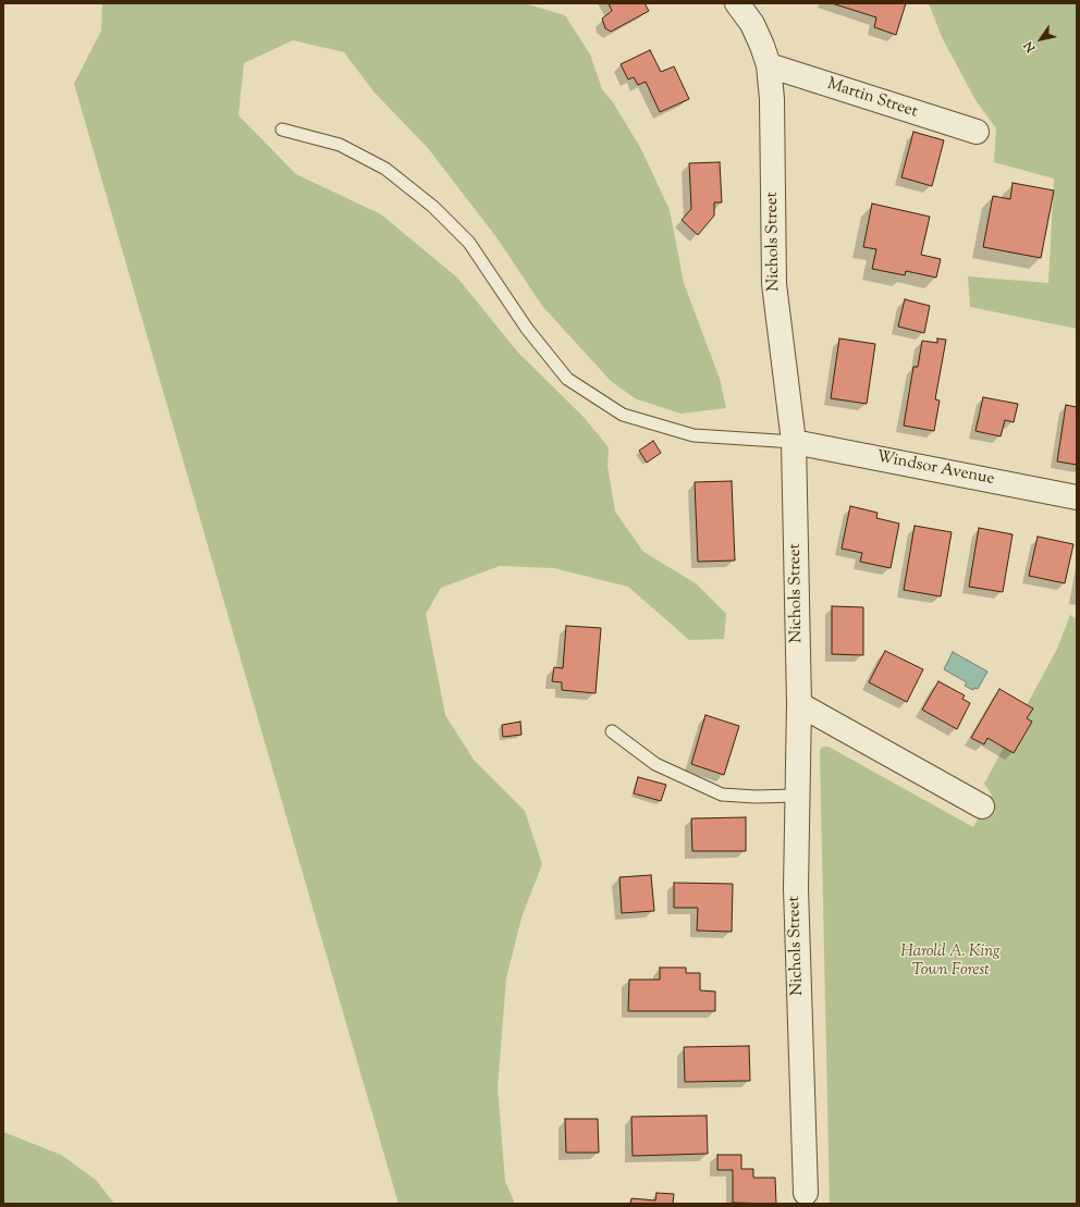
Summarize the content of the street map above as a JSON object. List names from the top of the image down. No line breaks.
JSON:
{"streets":{"street":["Martin Street","Nichols Street","Windsor Avenue"]},"crossings":[["Martin Street","Nichols Street"],["Nichols Street","Windsor Avenue"]],"parks":["Harold A. King Town Forest"],"north":"bottom left"}
